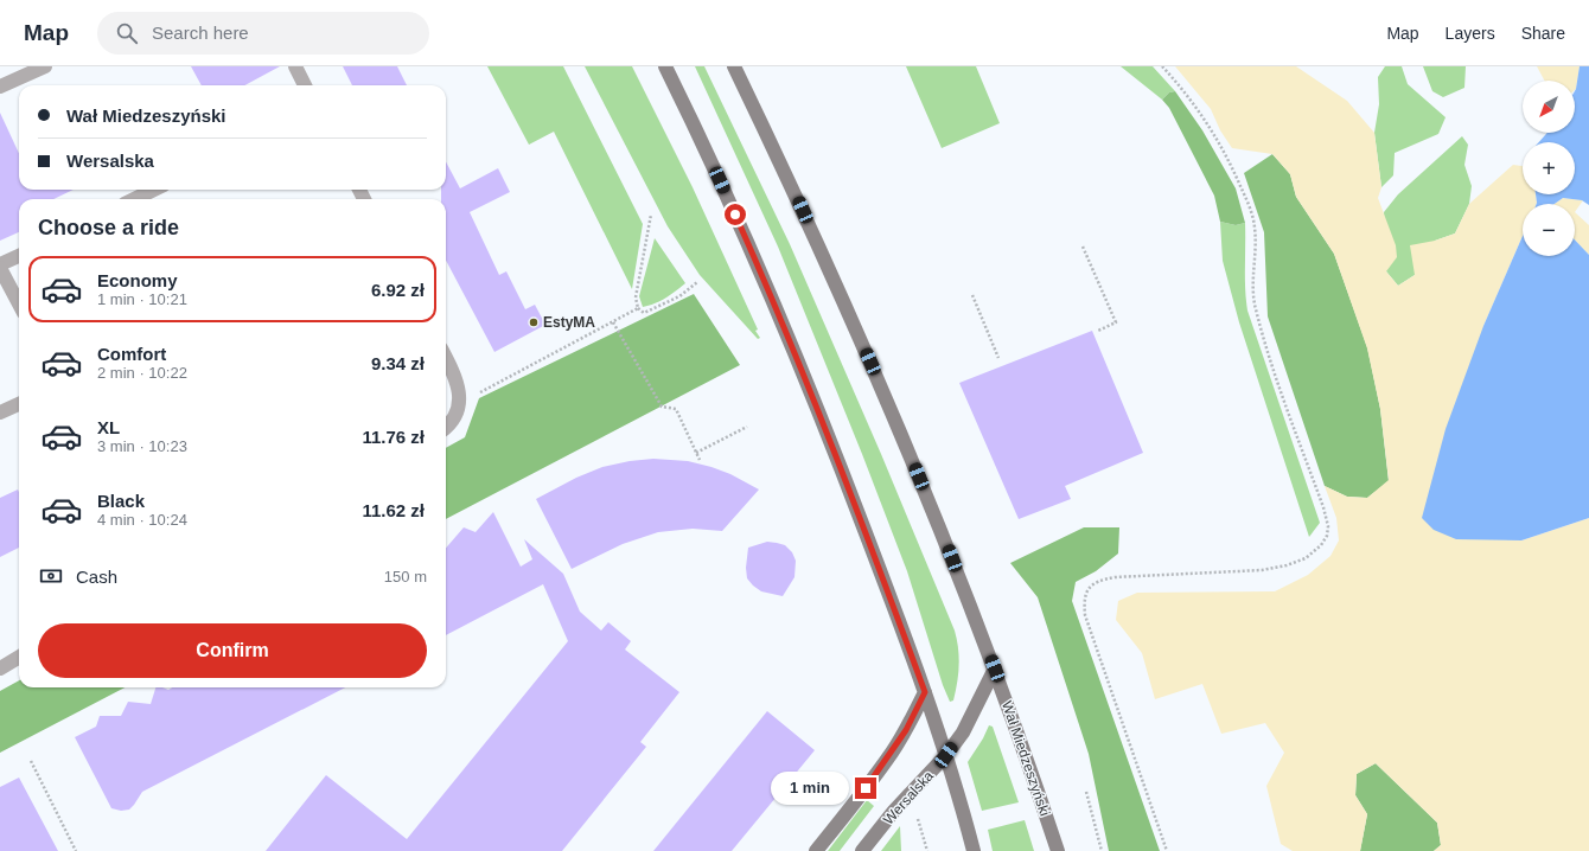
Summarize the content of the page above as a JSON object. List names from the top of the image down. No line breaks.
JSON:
{"streets":{"main road":["Wał Miedzeszyński","Wersalska"]},"crossings":[["Wał Miedzeszyński","Wersalska"]],"places":["EstyMA"],"north":"bottom left","page":{"header":"Map","search":"Search here","nav":["Map","Layers","Share"],"map_buttons":["+","−"],"banner":["Wał Miedzeszyński","Wersalska"],"heading":"Choose a ride","list":[{"name":"Economy","note":"1 min · 10:21","value":"6.92 zł"},{"name":"Comfort","note":"2 min · 10:22","value":"9.34 zł"},{"name":"XL","note":"3 min · 10:23","value":"11.76 zł"},{"name":"Black","note":"4 min · 10:24","value":"11.62 zł"}],"pay":["Cash","150 m"],"buttons":"Confirm","bubble":"1 min"}}
